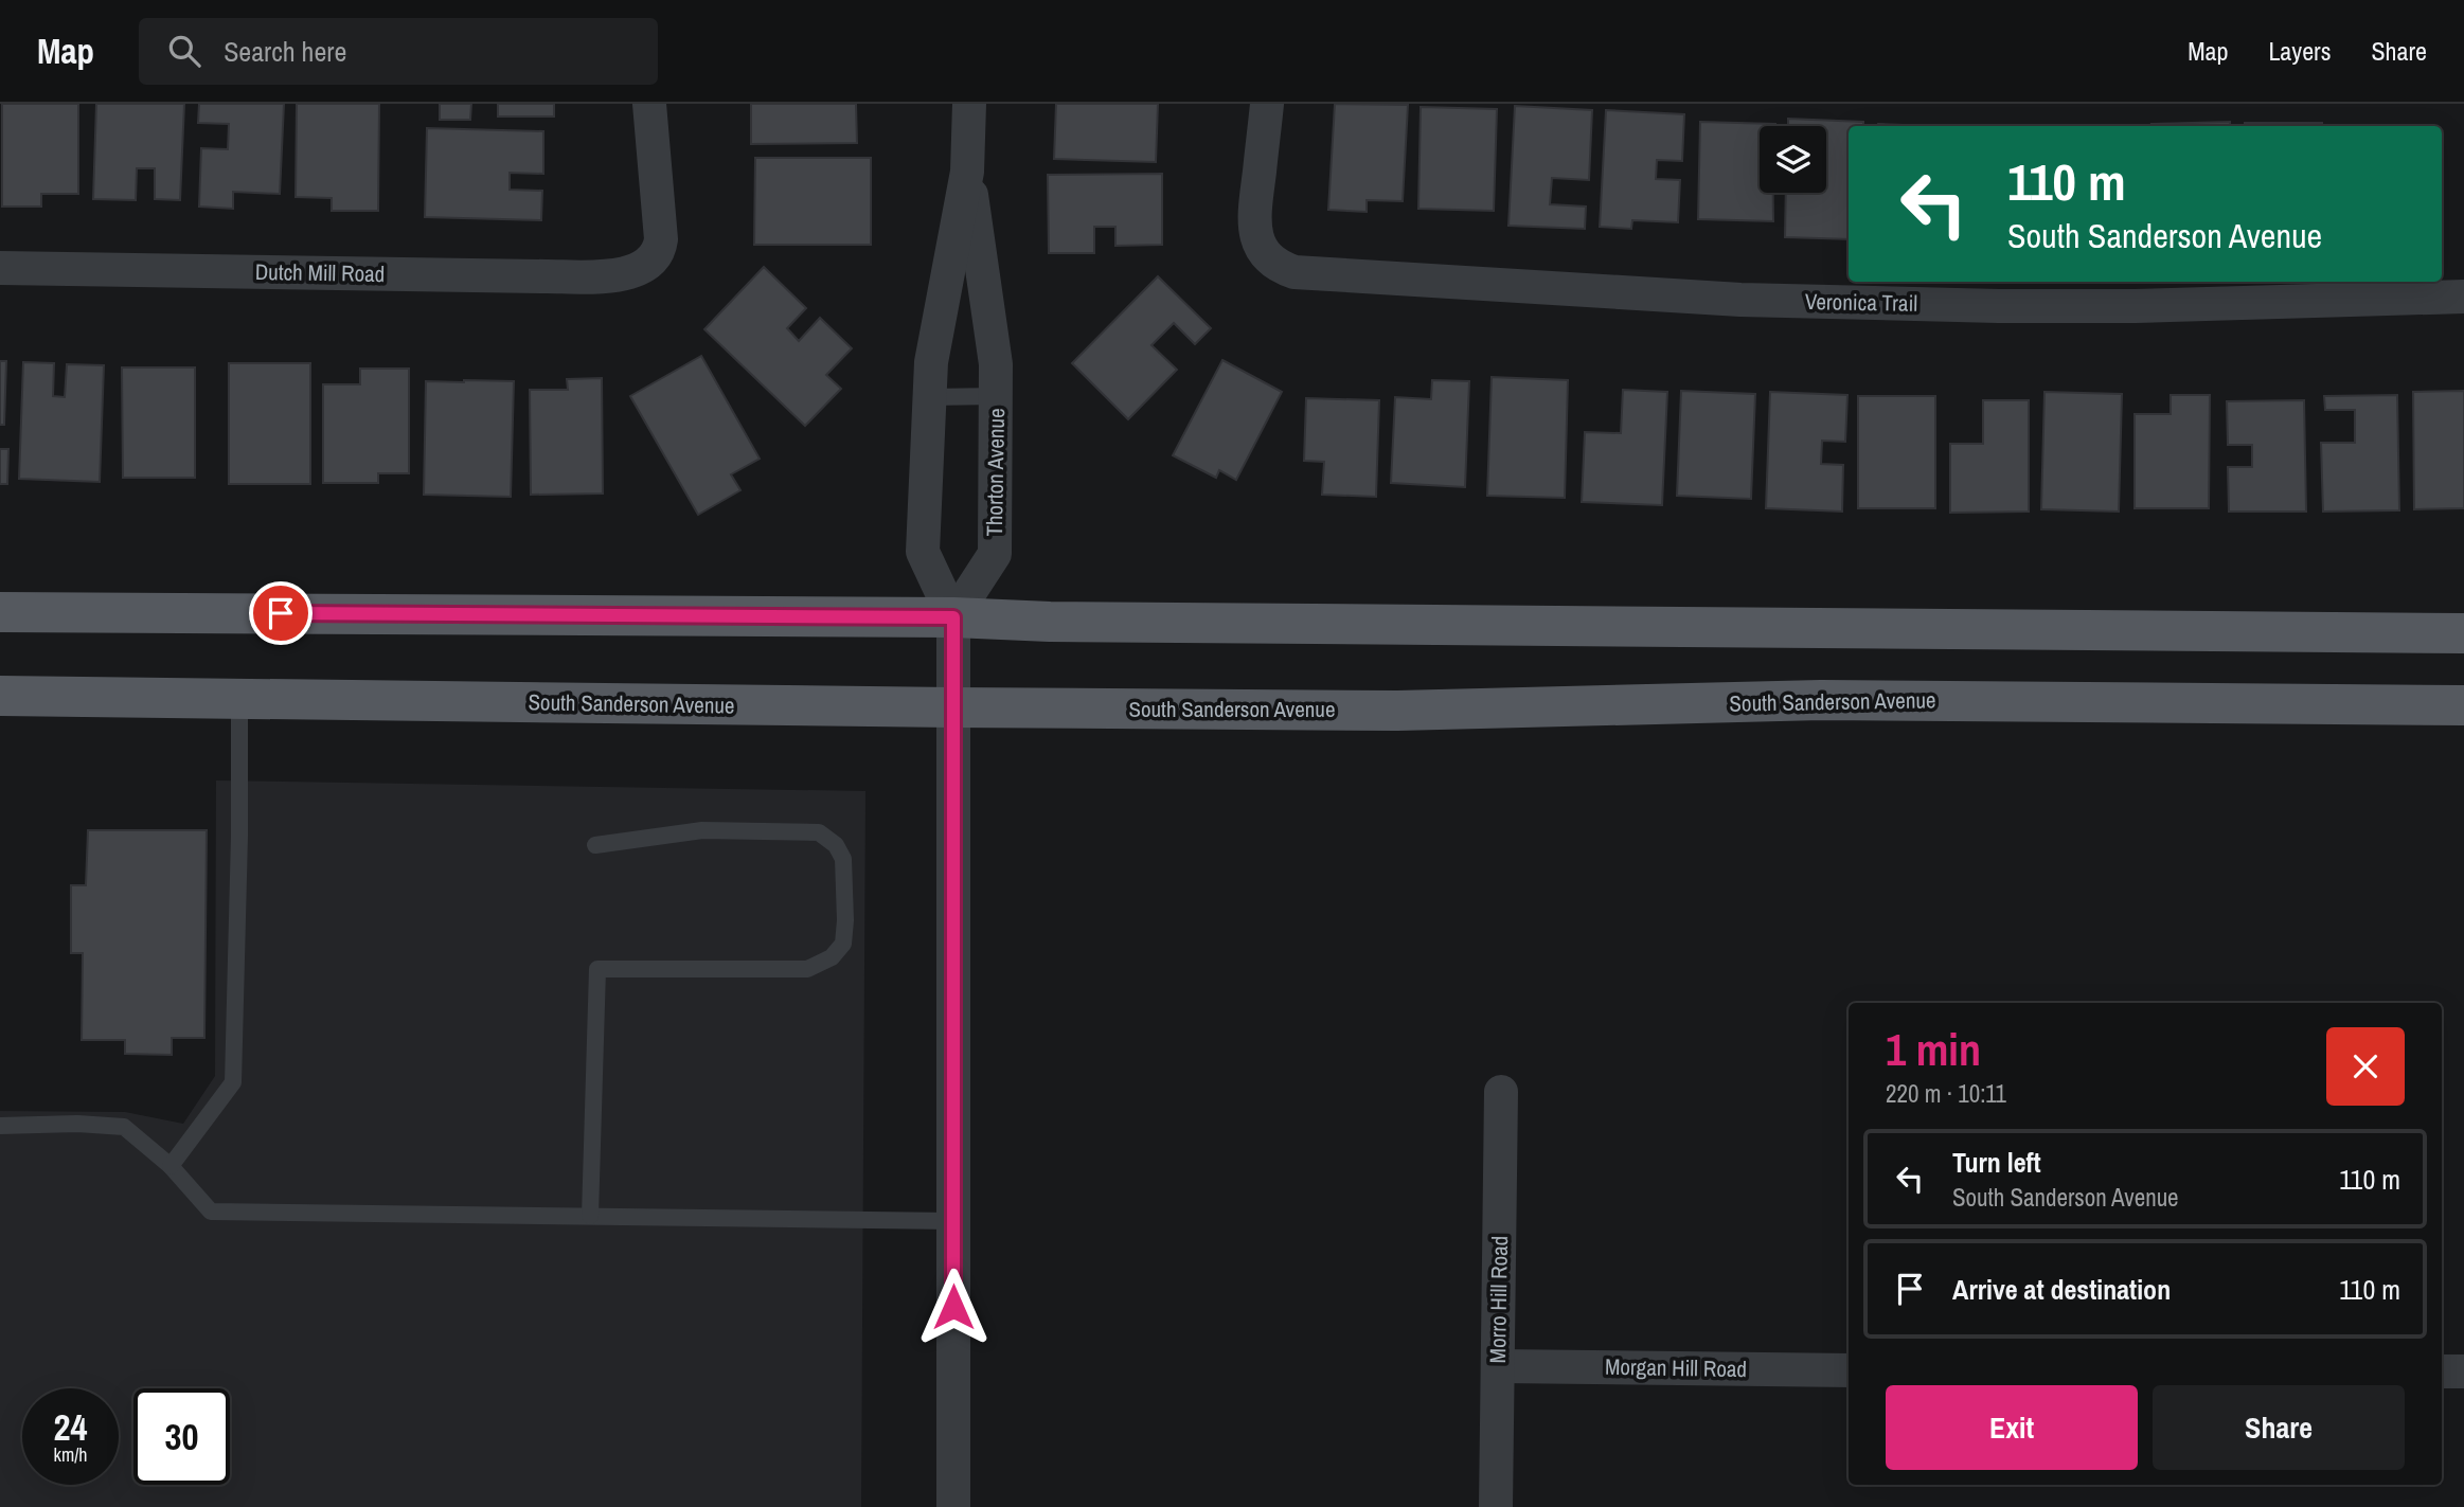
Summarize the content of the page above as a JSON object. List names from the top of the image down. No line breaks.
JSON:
{"streets":{"main road":["South Sanderson Avenue"],"street":["Dutch Mill Road","Veronica Trail","Thorton Avenue","Morro Hill Road","Morgan Hill Road"]},"crossings":[["Morro Hill Road","Morgan Hill Road"]],"page":{"header":"Map","search":"Search here","nav":["Map","Layers","Share"],"turn":["110 m","South Sanderson Avenue"],"heading":["1 min","220 m · 10:11"],"list":[{"name":"Turn left","note":"South Sanderson Avenue","value":"110 m"},{"name":"Arrive at destination","value":"110 m"}],"buttons":["Exit","Share"],"speed":"24 km/h","limit":"30"}}
